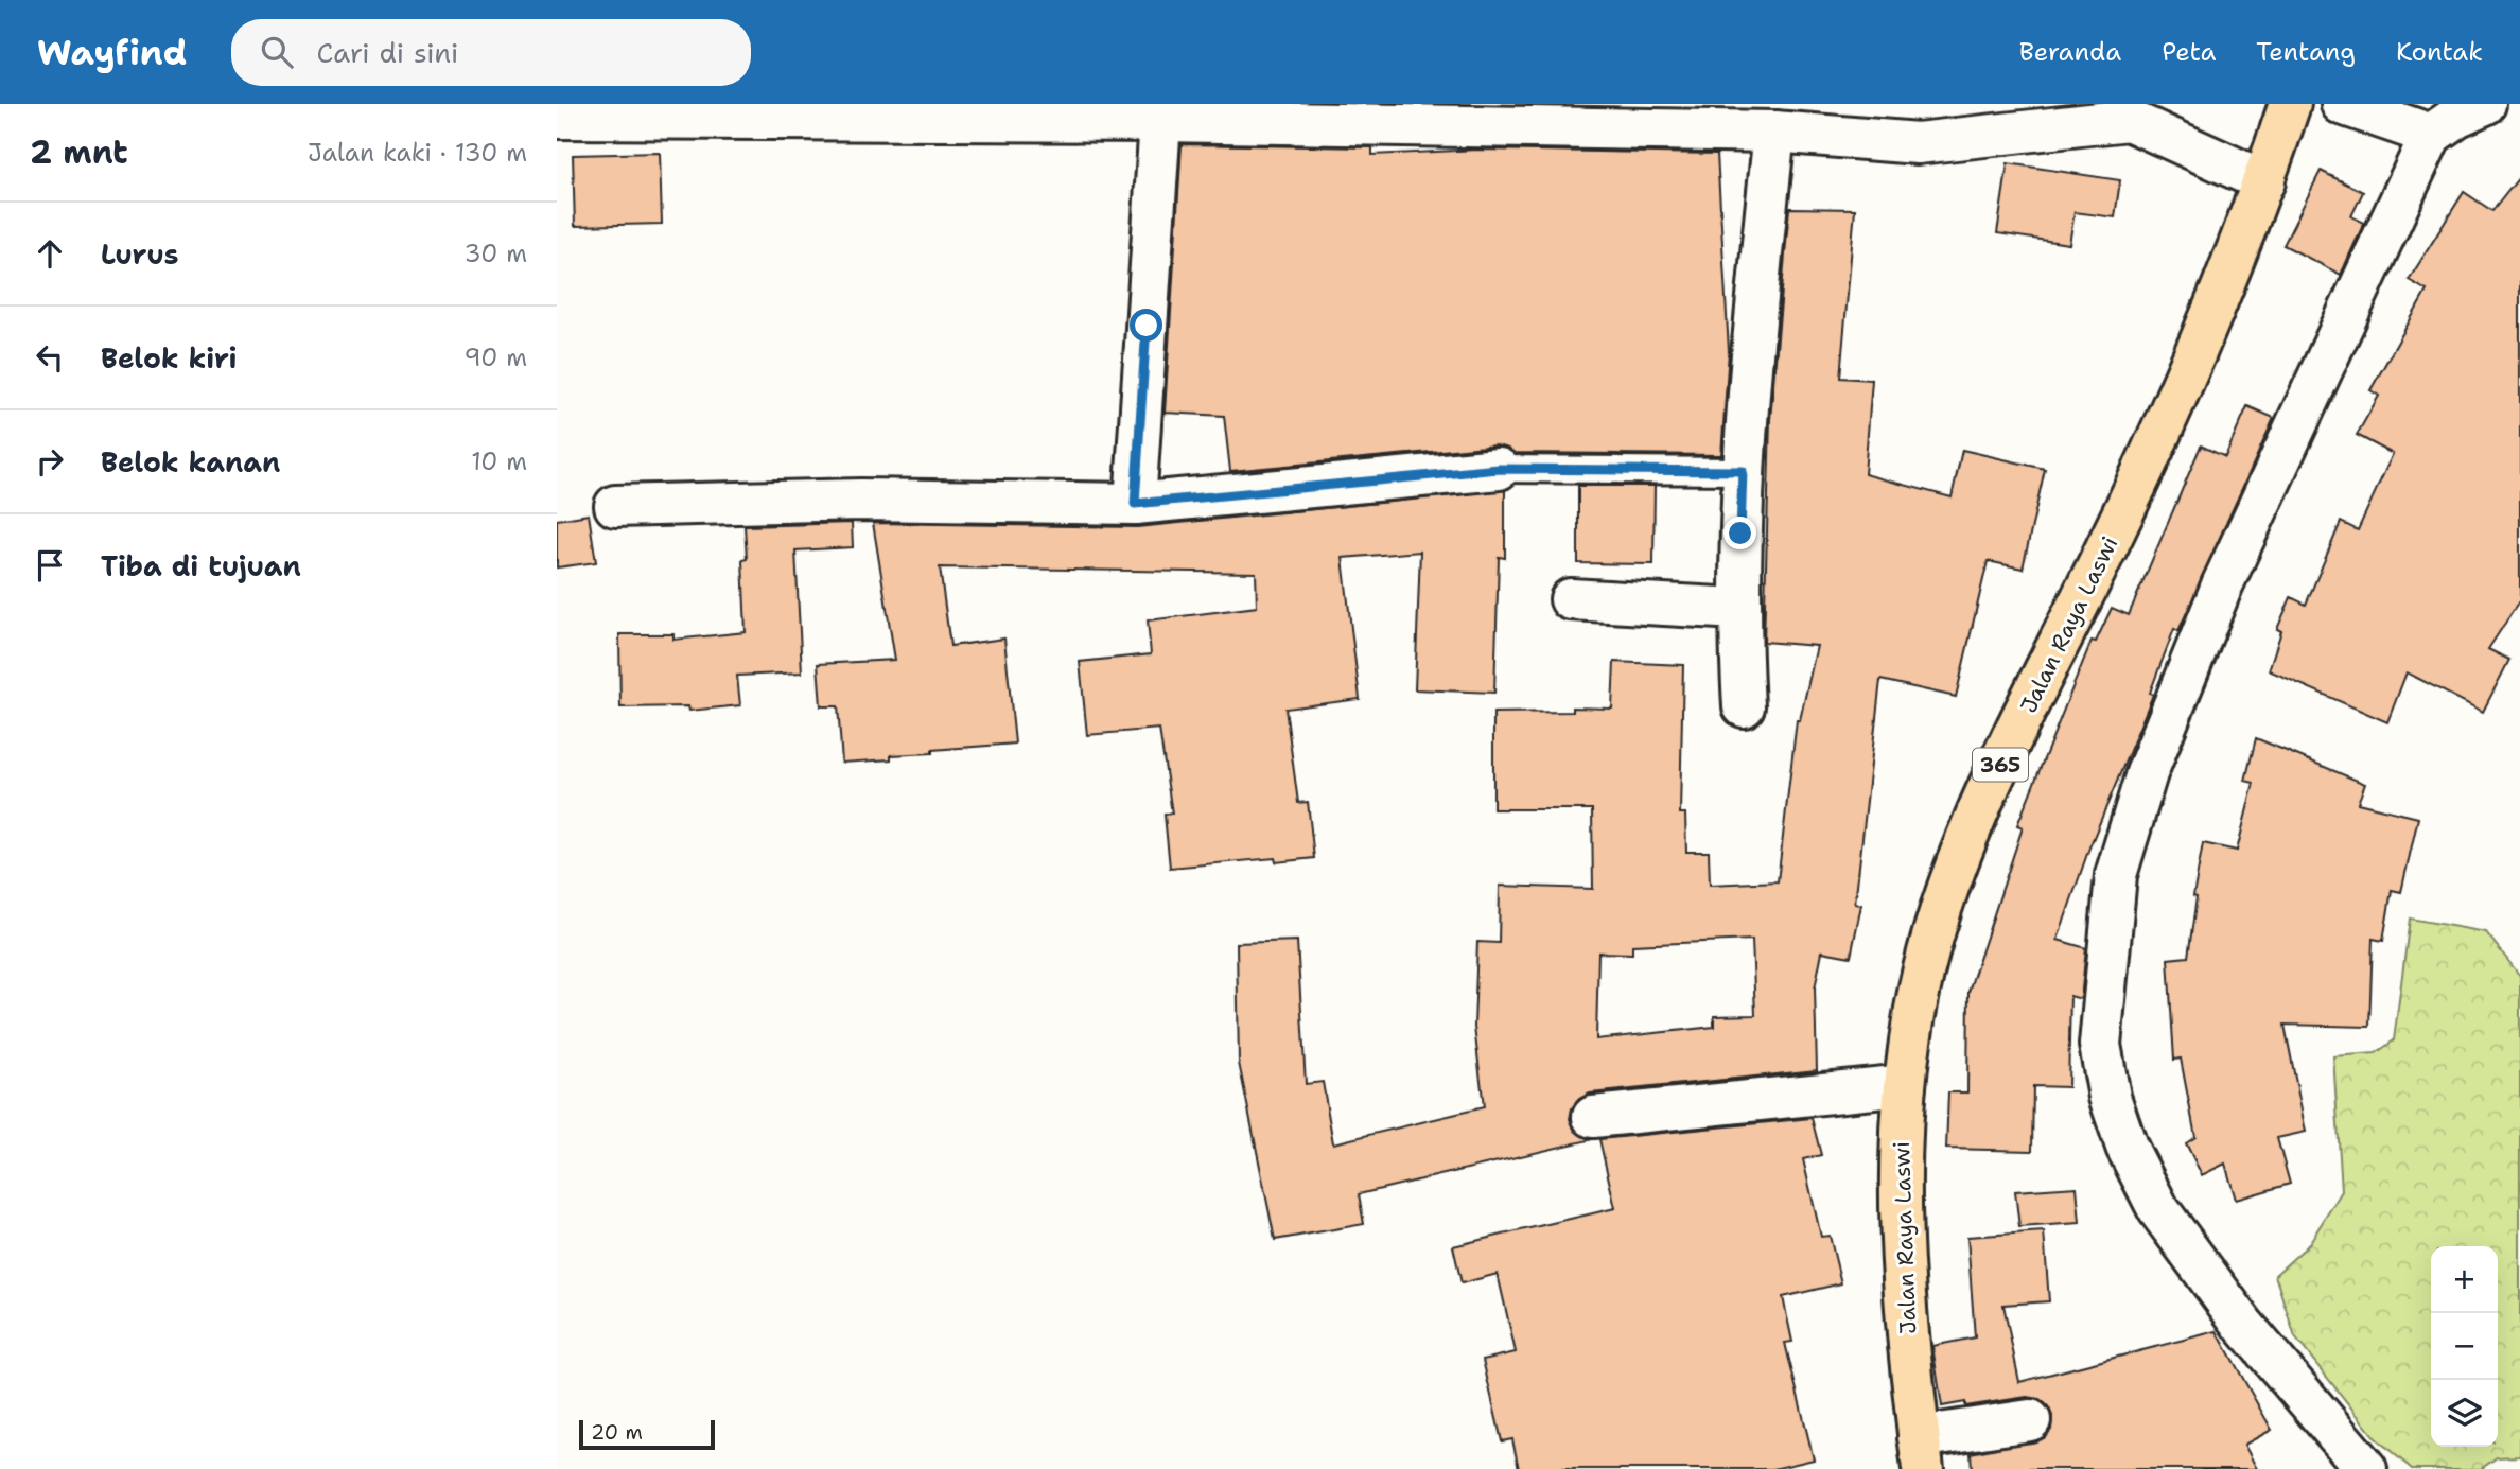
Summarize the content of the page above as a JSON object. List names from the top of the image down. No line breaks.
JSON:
{"streets":{"main road":["Jalan Raya Laswi","365"]},"scale_bar":"20 m","page":{"header":"Wayfind","search":"Cari di sini","nav":["Beranda","Peta","Tentang","Kontak"],"heading":["2 mnt","Jalan kaki · 130 m"],"list":[["Lurus","30 m"],["Belok kiri","90 m"],["Belok kanan","10 m"],"Tiba di tujuan"],"map_buttons":["+","−"],"scale":"20 m"}}
